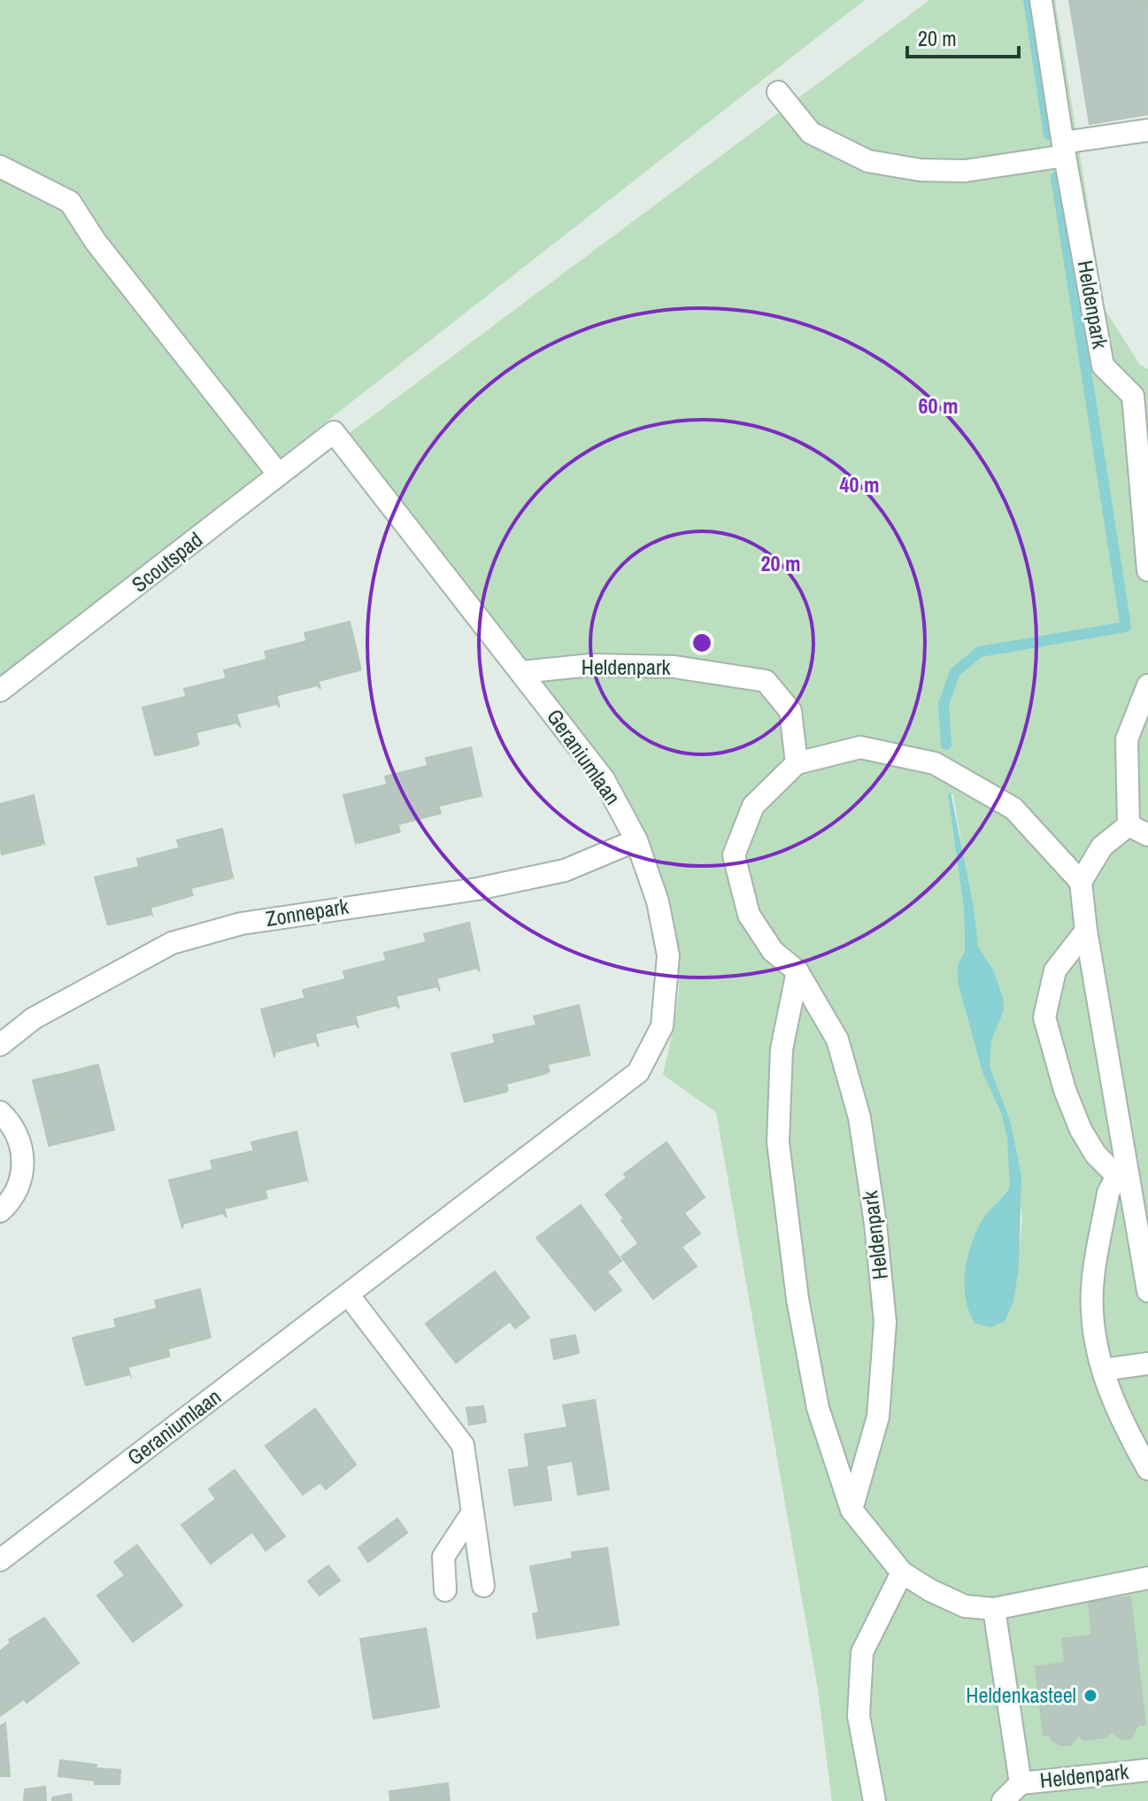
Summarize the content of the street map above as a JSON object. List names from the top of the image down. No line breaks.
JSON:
{"streets":{"street":["Heldenpark","Scoutspad","Geraniumlaan","Zonnepark"]},"crossings":[["Heldenpark","Geraniumlaan"],["Scoutspad","Geraniumlaan"],["Geraniumlaan","Zonnepark"]],"places":["Heldenkasteel"],"scale_bar":"20 m","rings":["60 m","40 m","20 m"]}
